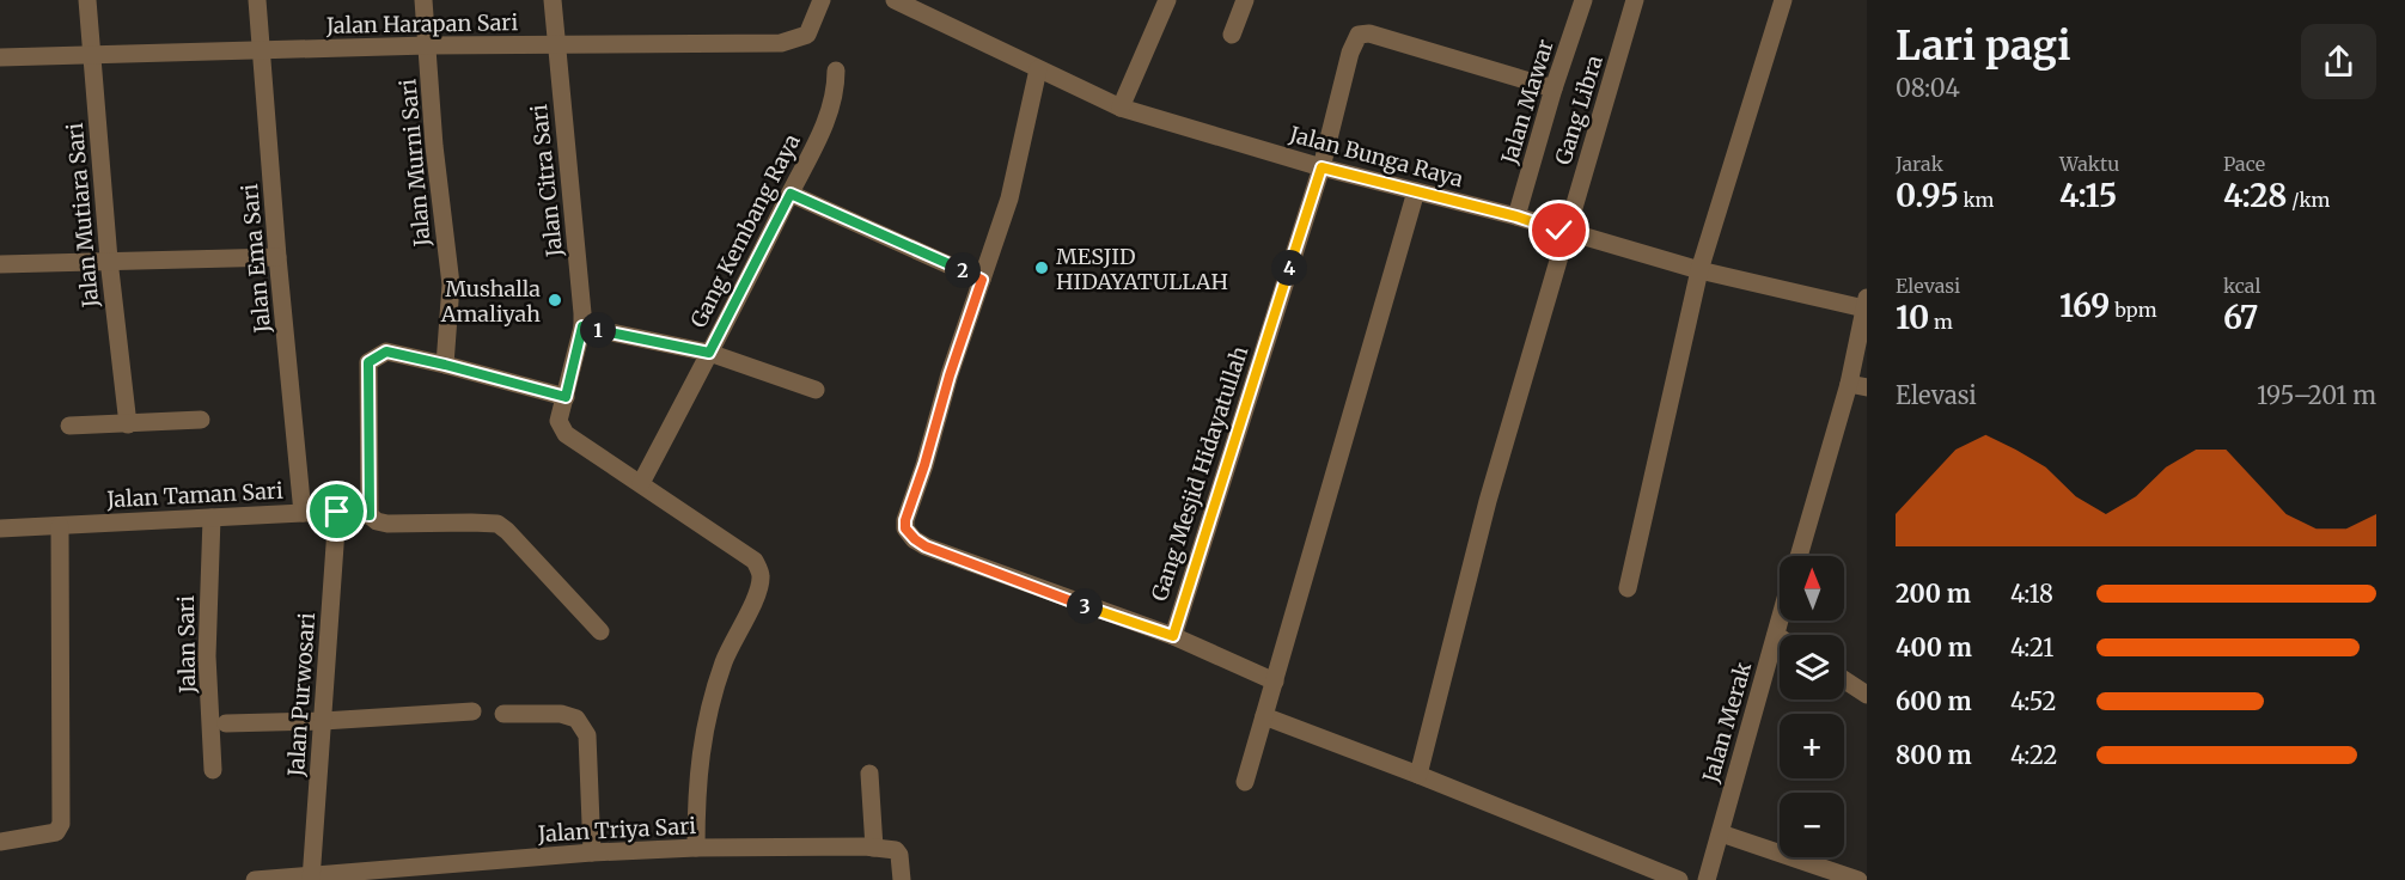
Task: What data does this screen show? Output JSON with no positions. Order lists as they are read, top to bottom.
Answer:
{
  "streets": {
    "street": [
      "Jalan Harapan Sari",
      "Jalan Mawar",
      "Gang Libra",
      "Jalan Bunga Raya",
      "Jalan Murni Sari",
      "Jalan Citra Sari",
      "Jalan Mutiara Sari",
      "Gang Kembang Raya",
      "Jalan Ema Sari",
      "Gang Mesjid Hidayatullah",
      "Jalan Taman Sari",
      "Jalan Sari",
      "Jalan Purwosari",
      "Jalan Merak",
      "Jalan Triya Sari"
    ]
  },
  "crossings": [
    ["Jalan Harapan Sari", "Jalan Murni Sari"],
    ["Jalan Harapan Sari", "Jalan Citra Sari"],
    ["Jalan Harapan Sari", "Jalan Mutiara Sari"],
    ["Jalan Harapan Sari", "Jalan Ema Sari"],
    ["Jalan Mawar", "Jalan Bunga Raya"],
    ["Jalan Mawar", "Gang Mesjid Hidayatullah"],
    ["Gang Libra", "Jalan Bunga Raya"],
    ["Jalan Bunga Raya", "Gang Mesjid Hidayatullah"],
    ["Jalan Citra Sari", "Gang Kembang Raya"],
    ["Jalan Ema Sari", "Jalan Taman Sari"],
    ["Jalan Taman Sari", "Jalan Sari"],
    ["Jalan Taman Sari", "Jalan Purwosari"],
    ["Jalan Purwosari", "Jalan Triya Sari"]
  ],
  "places": ["MESJID HIDAYATULLAH", "Mushalla Amaliyah"],
  "north": "top",
  "page": {
    "heading": ["Lari pagi", "08:04"],
    "stats": [
      ["Jarak", "0.95 km"],
      ["Waktu", "4:15"],
      ["Pace", "4:28 /km"],
      ["Elevasi", "10 m"],
      ["169 bpm"],
      ["kcal", "67"]
    ],
    "pins": [
      "4",
      "2",
      "1",
      "3"
    ],
    "chart": ["Elevasi", "195–201 m"],
    "map_buttons": ["+", "−"],
    "list": [
      {
        "name": "200 m",
        "note": "4:18"
      },
      {
        "name": "400 m",
        "note": "4:21"
      },
      {
        "name": "600 m",
        "note": "4:52"
      },
      {
        "name": "800 m",
        "note": "4:22"
      }
    ]
  }
}
